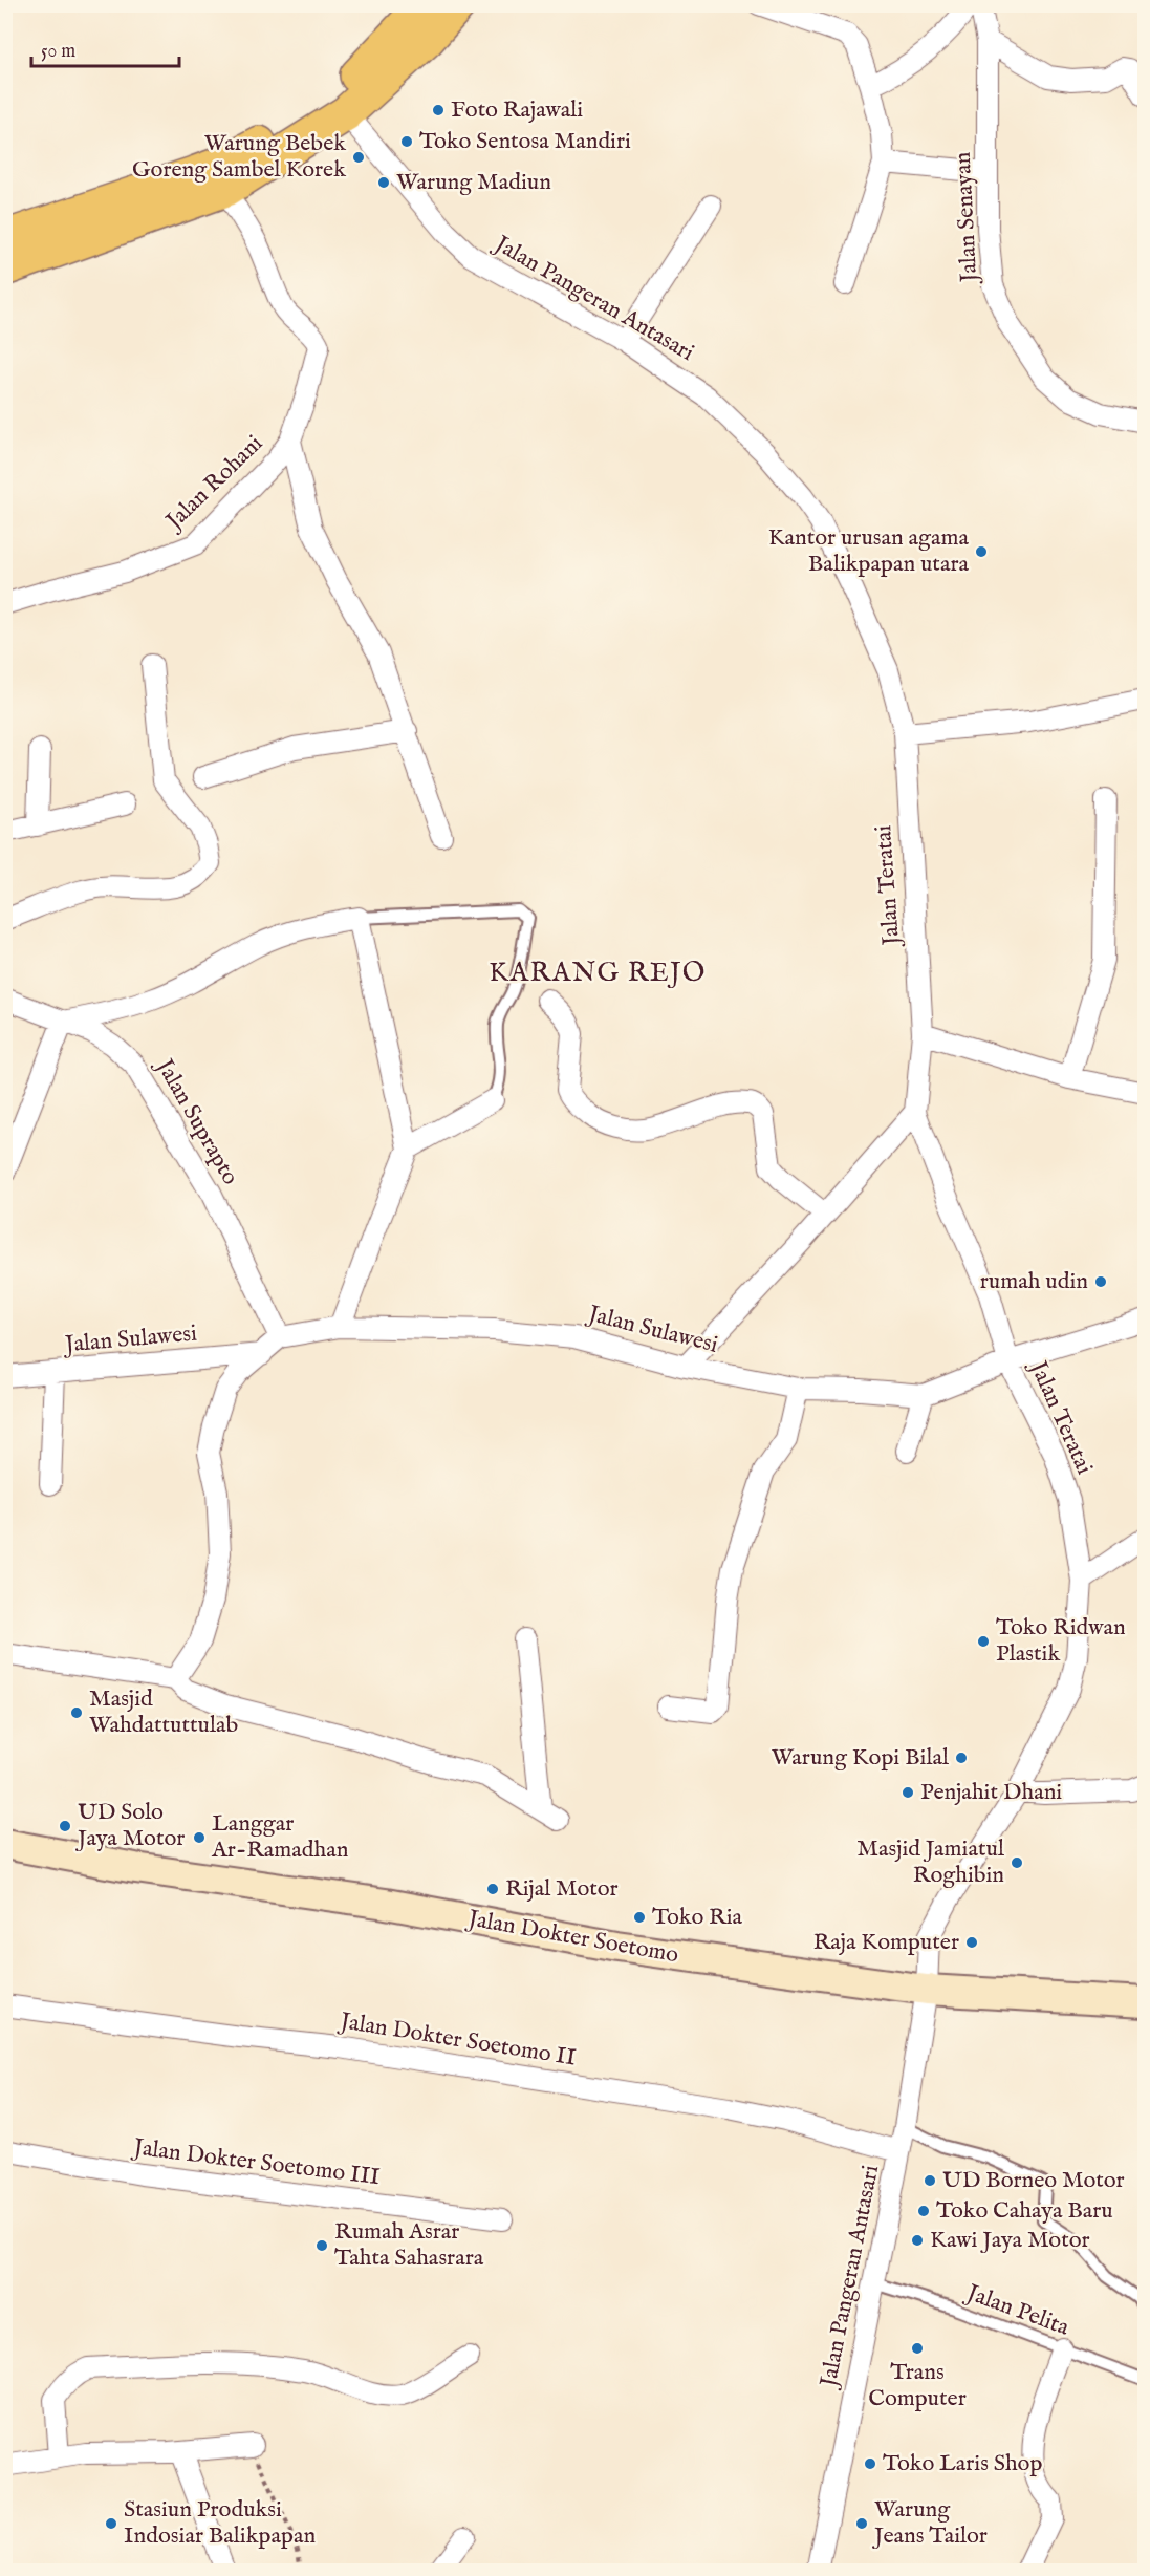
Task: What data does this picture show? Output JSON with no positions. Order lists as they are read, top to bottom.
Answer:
{
  "streets": {
    "street": [
      "Jalan Senayan",
      "Jalan Pangeran Antasari",
      "Jalan Rohani",
      "Jalan Teratai",
      "Jalan Suprapto",
      "Jalan Sulawesi",
      "Jalan Dokter Soetomo",
      "Jalan Dokter Soetomo II",
      "Jalan Dokter Soetomo III"
    ],
    "lane": ["Jalan Pelita"]
  },
  "crossings": [
    ["Jalan Pangeran Antasari", "Jalan Teratai"],
    ["Jalan Pangeran Antasari", "Jalan Dokter Soetomo"],
    ["Jalan Pangeran Antasari", "Jalan Dokter Soetomo II"],
    ["Jalan Pangeran Antasari", "Jalan Pelita"],
    ["Jalan Teratai", "Jalan Sulawesi"],
    ["Jalan Teratai", "Jalan Dokter Soetomo"],
    ["Jalan Suprapto", "Jalan Sulawesi"]
  ],
  "districts": ["KARANG REJO"],
  "places": [
    "Foto Rajawali",
    "Toko Sentosa Mandiri",
    "Warung Bebek Goreng Sambel Korek",
    "Warung Madiun",
    "Kantor urusan agama Balikpapan utara",
    "rumah udin",
    "Toko Ridwan Plastik",
    "Masjid Wahdattuttulab",
    "Warung Kopi Bilal",
    "Penjahit Dhani",
    "UD Solo Jaya Motor",
    "Langgar Ar-Ramadhan",
    "Masjid Jamiatul Roghibin",
    "Rijal Motor",
    "Toko Ria",
    "Raja Komputer",
    "UD Borneo Motor",
    "Toko Cahaya Baru",
    "Kawi Jaya Motor",
    "Rumah Asrar Tahta Sahasrara",
    "Trans Computer",
    "Toko Laris Shop",
    "Stasiun Produksi Indosiar Balikpapan",
    "Warung Jeans Tailor"
  ],
  "scale_bar": "50 m"
}
